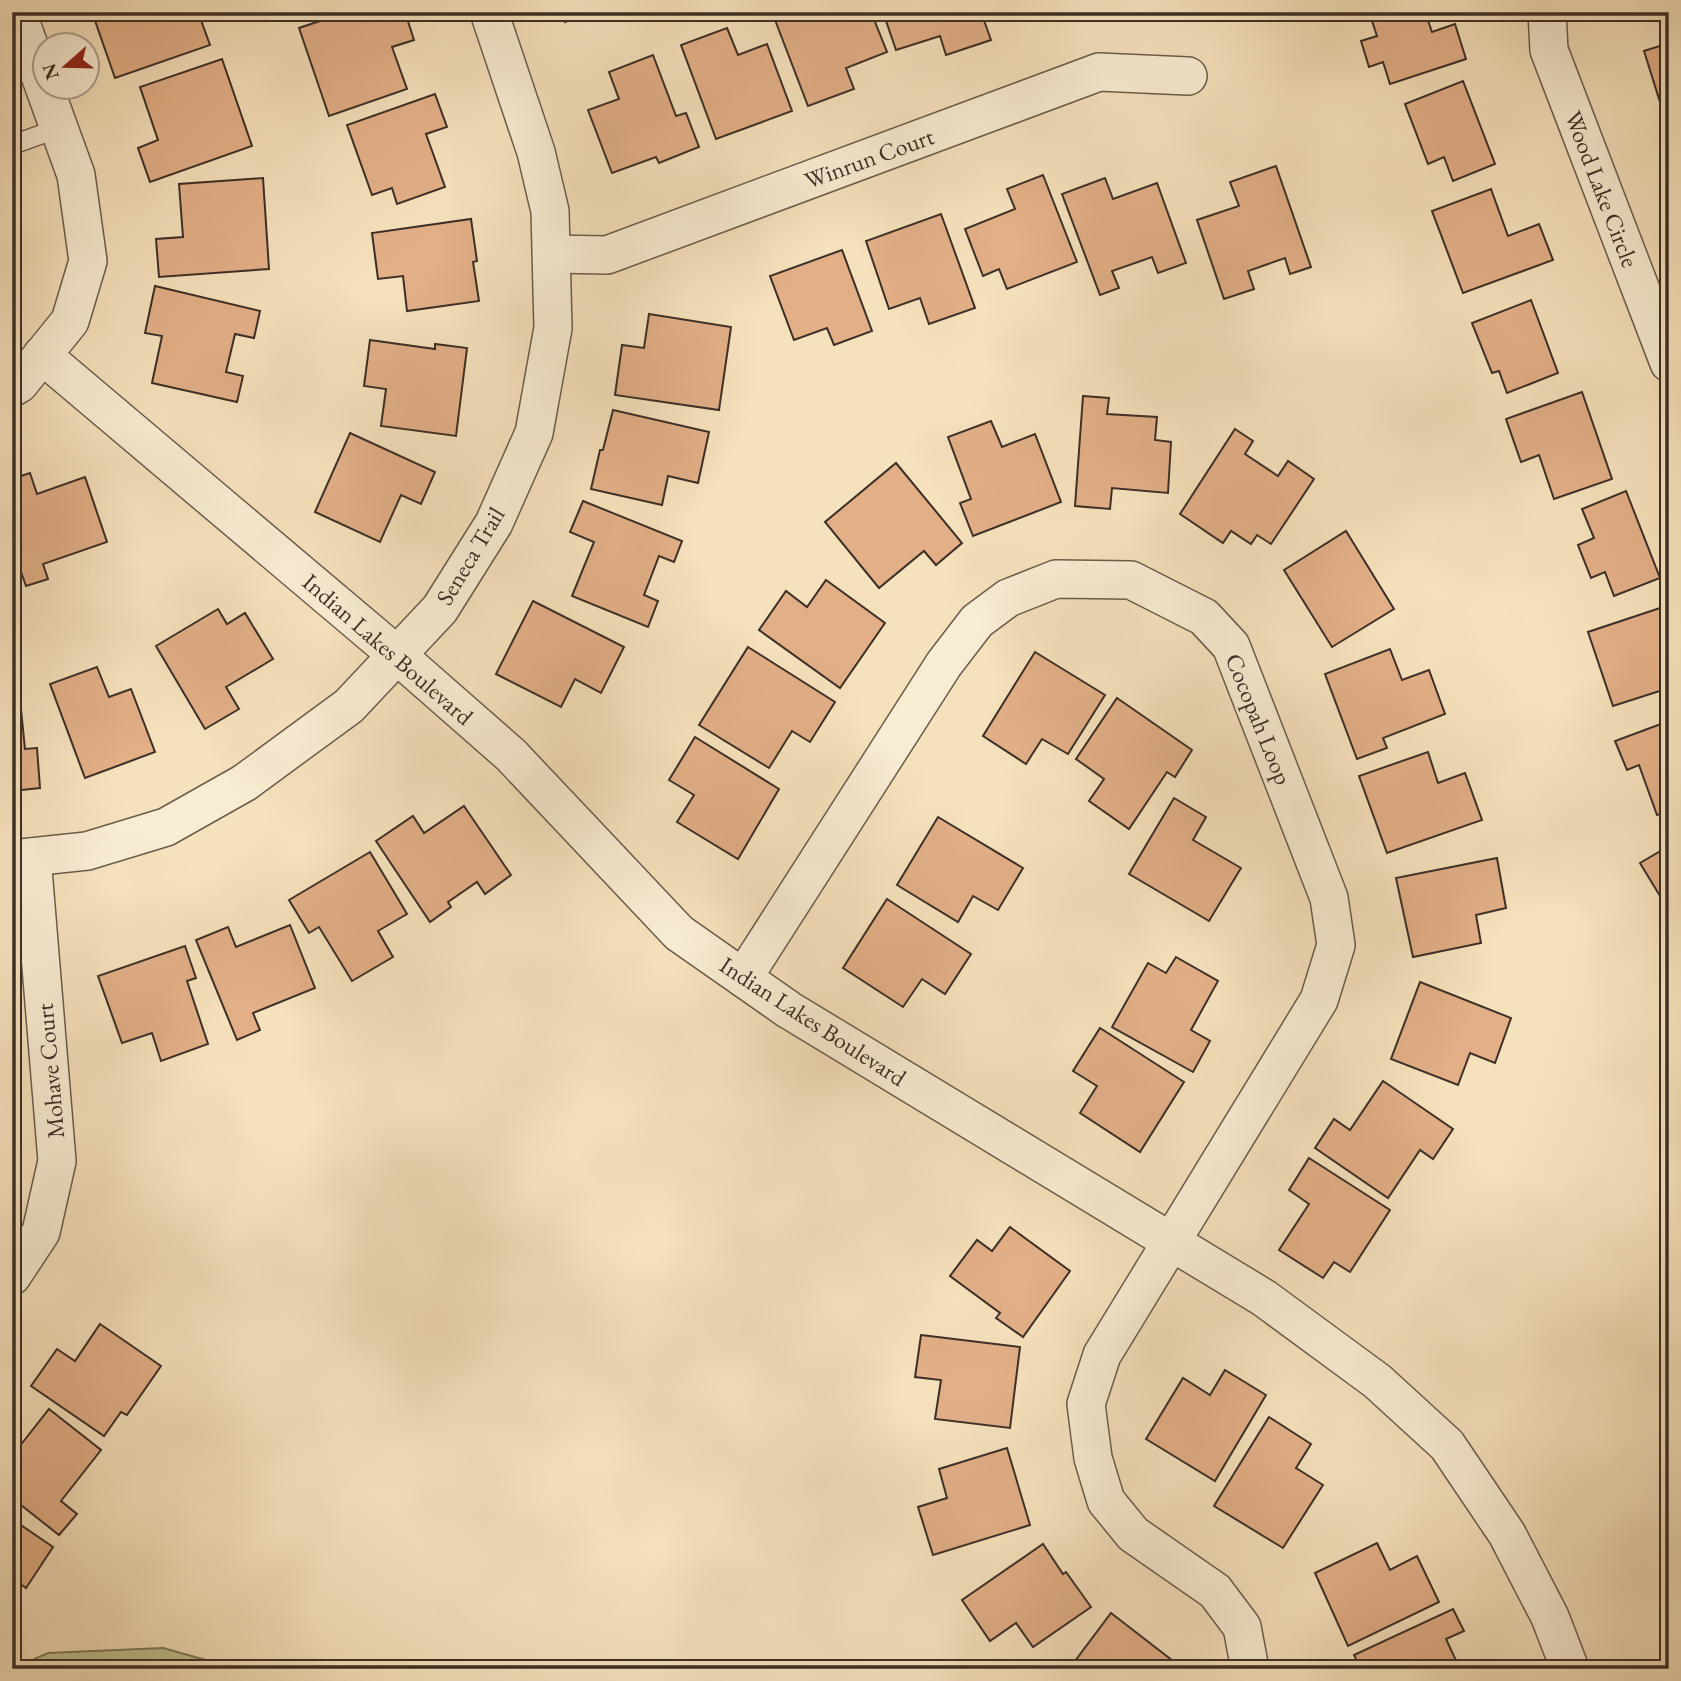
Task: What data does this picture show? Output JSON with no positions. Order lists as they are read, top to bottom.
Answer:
{
  "streets": {
    "street": [
      "Winrun Court",
      "Wood Lake Circle",
      "Seneca Trail",
      "Indian Lakes Boulevard",
      "Cocopah Loop",
      "Mohave Court"
    ]
  },
  "crossings": [
    ["Winrun Court", "Seneca Trail"],
    ["Seneca Trail", "Indian Lakes Boulevard"],
    ["Seneca Trail", "Mohave Court"],
    ["Indian Lakes Boulevard", "Cocopah Loop"]
  ],
  "north": "left"
}
